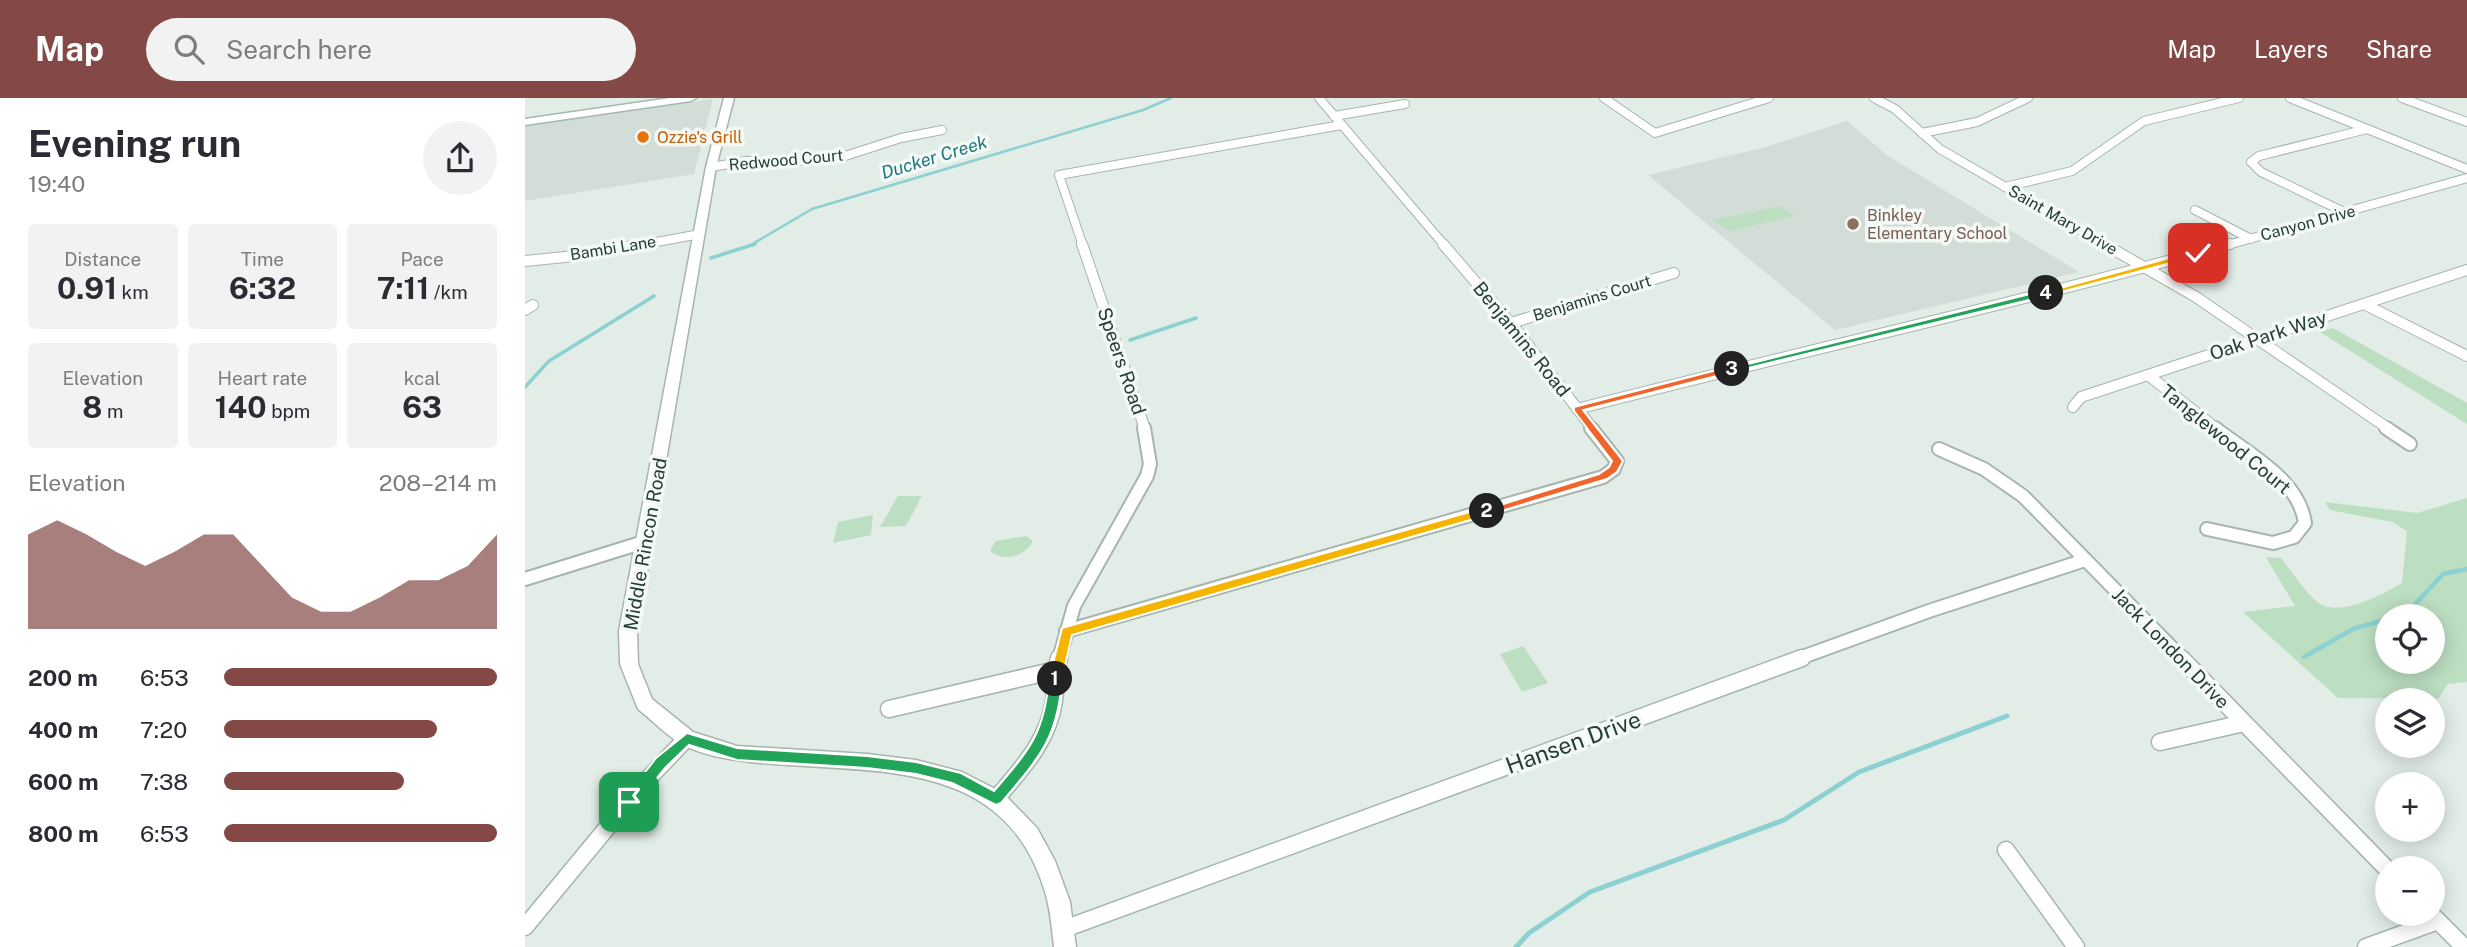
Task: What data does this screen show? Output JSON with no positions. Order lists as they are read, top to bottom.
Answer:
{
  "streets": {
    "street": [
      "Redwood Court",
      "Saint Mary Drive",
      "Canyon Drive",
      "Bambi Lane",
      "Benjamins Court",
      "Oak Park Way",
      "Benjamins Road",
      "Speers Road",
      "Tanglewood Court",
      "Middle Rincon Road",
      "Jack London Drive",
      "Hansen Drive"
    ]
  },
  "crossings": [
    ["Redwood Court", "Middle Rincon Road"],
    ["Saint Mary Drive", "Canyon Drive"],
    ["Saint Mary Drive", "Oak Park Way"],
    ["Canyon Drive", "Benjamins Road"],
    ["Bambi Lane", "Middle Rincon Road"],
    ["Benjamins Court", "Benjamins Road"],
    ["Oak Park Way", "Tanglewood Court"],
    ["Benjamins Road", "Speers Road"],
    ["Speers Road", "Middle Rincon Road"],
    ["Middle Rincon Road", "Hansen Drive"],
    ["Jack London Drive", "Hansen Drive"]
  ],
  "water": ["Ducker Creek"],
  "places": ["Ozzie's Grill", "Binkley Elementary School"],
  "page": {
    "header": "Map",
    "search": "Search here",
    "nav": ["Map", "Layers", "Share"],
    "heading": ["Evening run", "19:40"],
    "stats": [
      ["Distance", "0.91 km"],
      ["Time", "6:32"],
      ["Pace", "7:11 /km"],
      ["Elevation", "8 m"],
      ["Heart rate", "140 bpm"],
      ["kcal", "63"]
    ],
    "pins": [
      "4",
      "3",
      "2",
      "1"
    ],
    "chart": ["Elevation", "208–214 m"],
    "map_buttons": ["+", "−"],
    "list": [
      {
        "name": "200 m",
        "note": "6:53"
      },
      {
        "name": "400 m",
        "note": "7:20"
      },
      {
        "name": "600 m",
        "note": "7:38"
      },
      {
        "name": "800 m",
        "note": "6:53"
      }
    ]
  }
}
